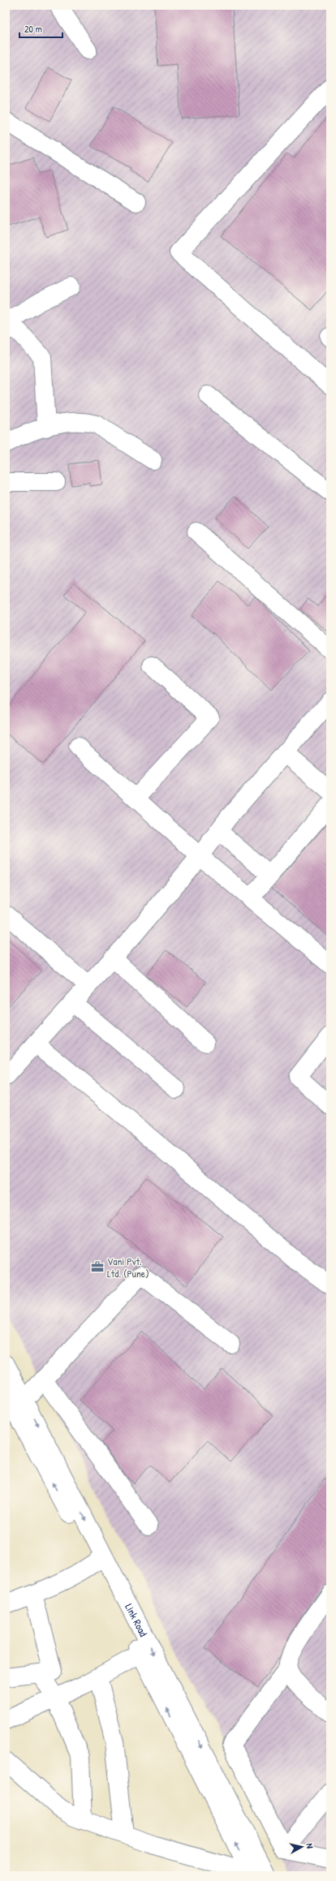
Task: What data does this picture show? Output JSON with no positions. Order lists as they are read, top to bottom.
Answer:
{
  "streets": {
    "street": ["Link Road"]
  },
  "places": {
    "office": ["Vani Pvt. Ltd. (Pune)"]
  },
  "scale_bar": "20 m",
  "north": "right"
}
